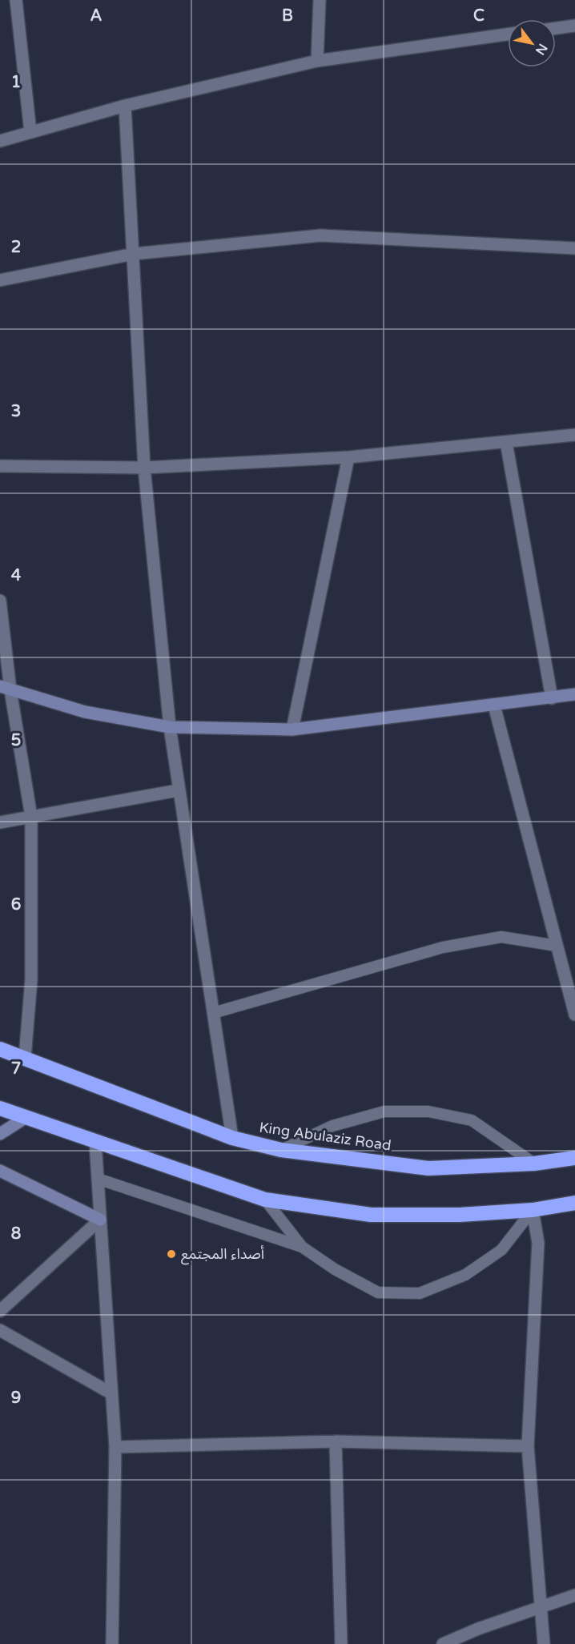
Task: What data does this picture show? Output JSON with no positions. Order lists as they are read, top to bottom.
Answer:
{
  "streets": {
    "highway": ["King Abulaziz Road"]
  },
  "places": ["أصداء المجتمع"],
  "north": "bottom right",
  "grid": {
    "columns": ["A", "B", "C"],
    "rows": [
      "1",
      "2",
      "3",
      "4",
      "5",
      "6",
      "7",
      "8",
      "9"
    ]
  }
}
